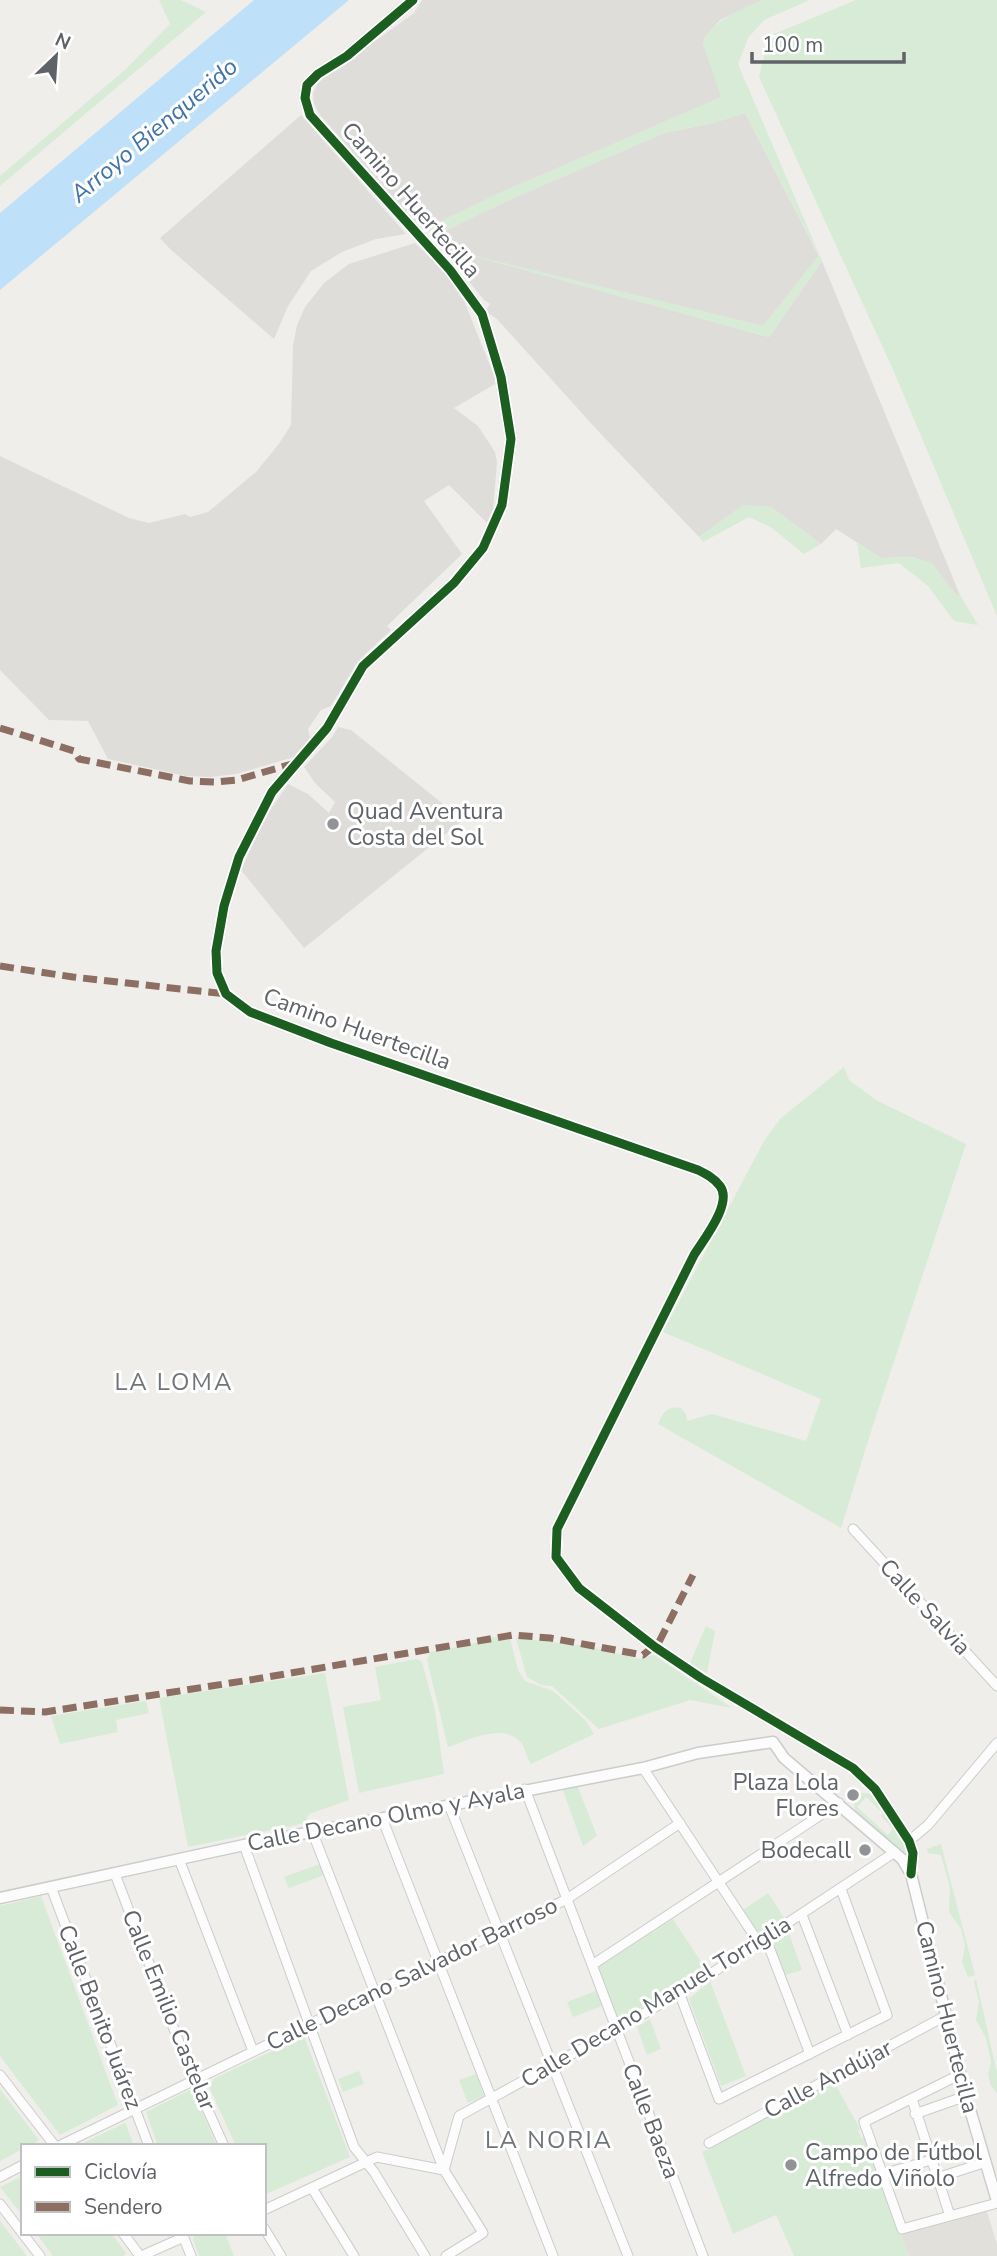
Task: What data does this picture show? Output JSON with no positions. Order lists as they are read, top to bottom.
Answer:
{
  "streets": {
    "street": [
      "Camino Huertecilla",
      "Calle Salvia",
      "Calle Decano Olmo y Ayala",
      "Calle Decano Salvador Barroso",
      "Calle Decano Manuel Torriglia",
      "Calle Emilio Castelar",
      "Calle Benito Juárez",
      "Calle Andújar",
      "Calle Baeza"
    ]
  },
  "crossings": [
    ["Camino Huertecilla", "Calle Andújar"],
    ["Calle Decano Olmo y Ayala", "Calle Emilio Castelar"],
    ["Calle Decano Olmo y Ayala", "Calle Benito Juárez"],
    ["Calle Decano Olmo y Ayala", "Calle Baeza"],
    ["Calle Decano Salvador Barroso", "Calle Emilio Castelar"],
    ["Calle Decano Salvador Barroso", "Calle Benito Juárez"],
    ["Calle Decano Salvador Barroso", "Calle Baeza"],
    ["Calle Decano Manuel Torriglia", "Calle Baeza"]
  ],
  "districts": ["LA LOMA", "LA NORIA"],
  "water": ["Arroyo Bienquerido"],
  "places": [
    "Quad Aventura Costa del Sol",
    "Plaza Lola Flores",
    "Bodecall",
    "Campo de Fútbol Alfredo Viñolo"
  ],
  "legend": ["Ciclovía", "Sendero"],
  "scale_bar": "100 m",
  "north": "top right"
}
